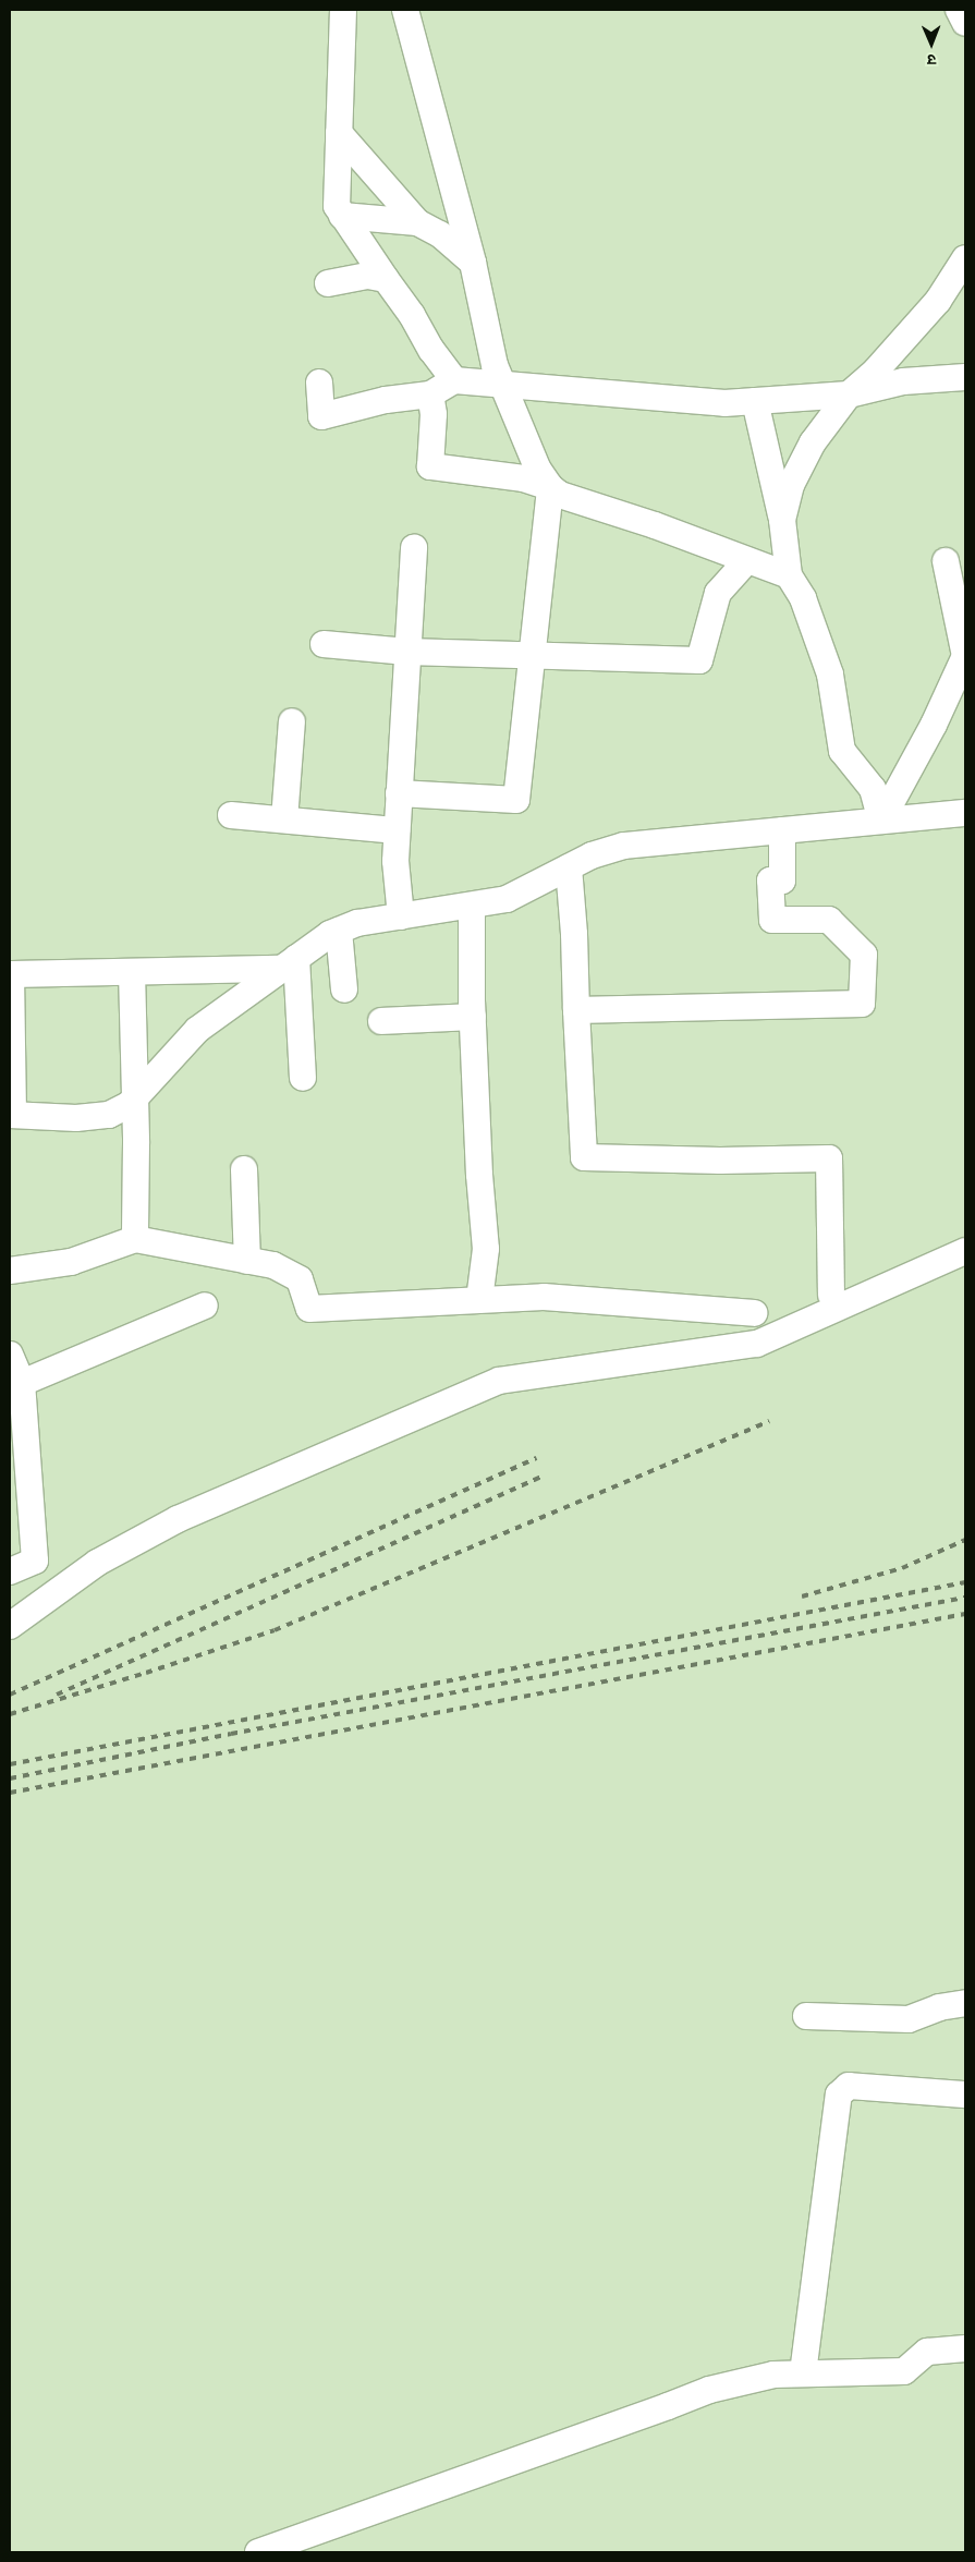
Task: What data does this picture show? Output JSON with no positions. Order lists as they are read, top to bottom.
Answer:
{
  "north": "bottom"
}
